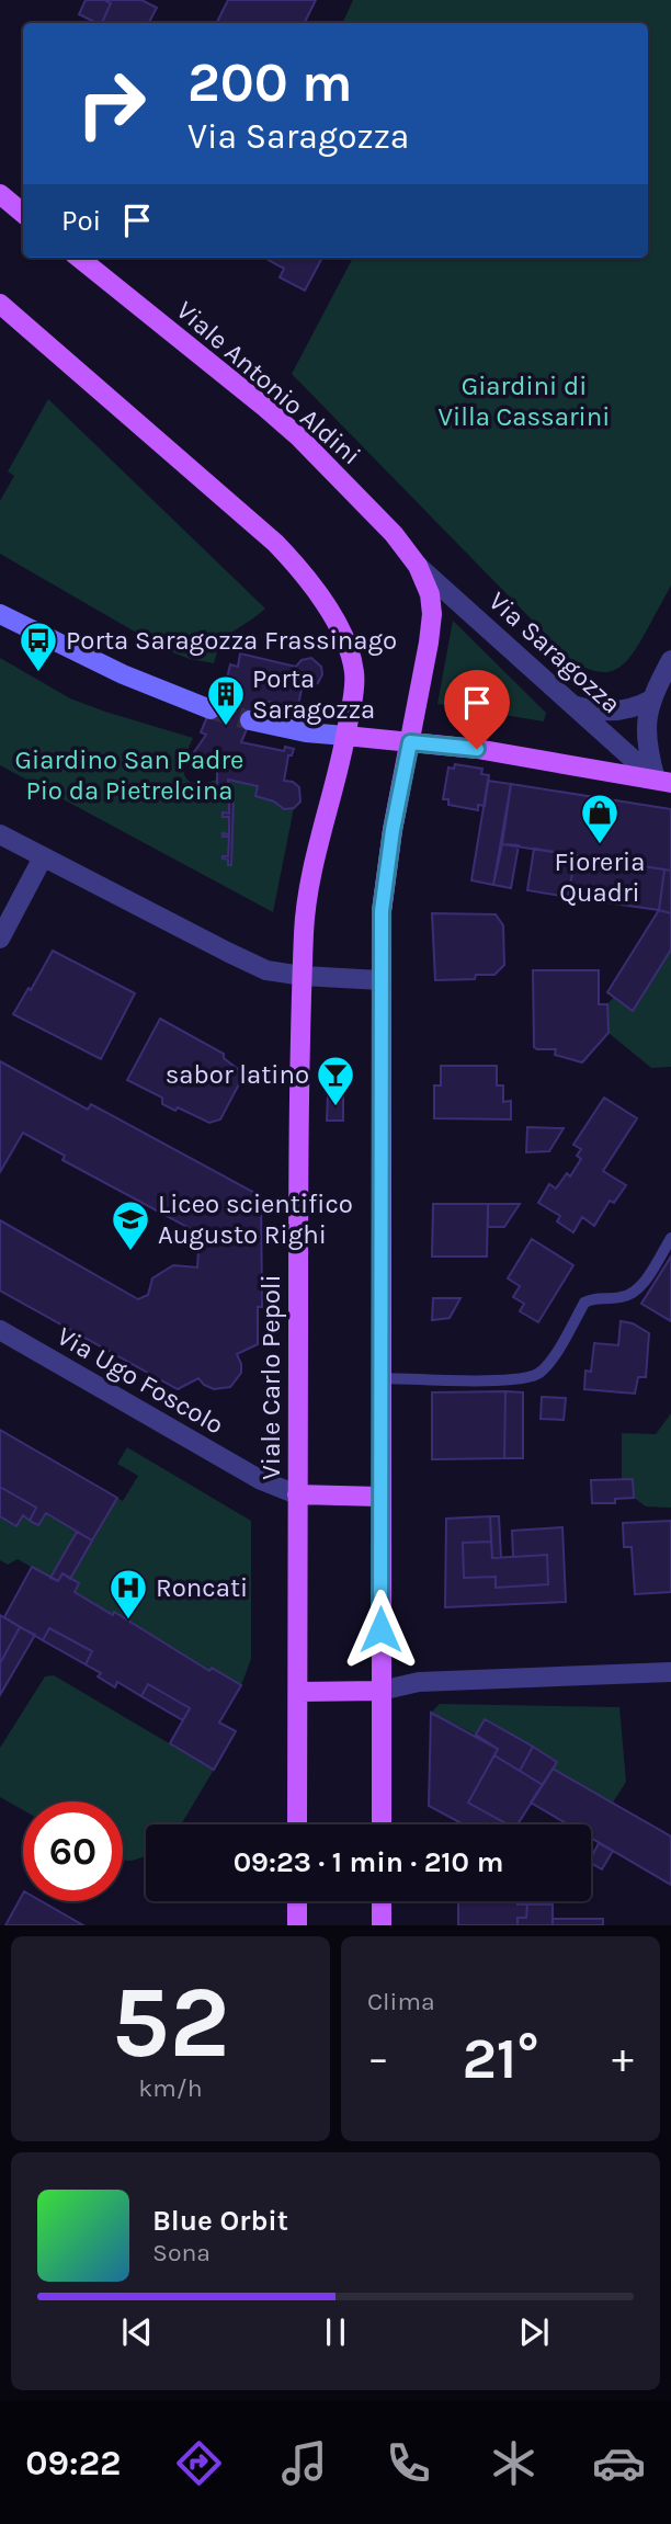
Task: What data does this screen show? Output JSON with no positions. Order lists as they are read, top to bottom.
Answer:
{
  "streets": {
    "main road": ["Viale Antonio Aldini", "Viale Carlo Pepoli"],
    "street": ["Via Saragozza", "Via Ugo Foscolo"]
  },
  "crossings": [
    ["Viale Antonio Aldini", "Via Saragozza"],
    ["Viale Carlo Pepoli", "Via Ugo Foscolo"]
  ],
  "parks": ["Giardini di Villa Cassarini", "Giardino San Padre Pio da Pietrelcina"],
  "places": {
    "bus stop": ["Porta Saragozza Frassinago"],
    "building": ["Porta Saragozza"],
    "shop": ["Fioreria Quadri"],
    "bar": ["sabor latino"],
    "school or university": ["Liceo scientifico Augusto Righi"],
    "hospital": ["Roncati"]
  },
  "page": {
    "turn": ["200 m", "Via Saragozza"],
    "then": "Poi",
    "limit": "60",
    "trip": "09:23 · 1 min · 210 m",
    "tile": [
      ["52", "km/h"],
      "Clima"
    ],
    "heat": ["−", "21°", "+"],
    "song": ["Blue Orbit", "Sona"],
    "tabs": "09:22"
  }
}
